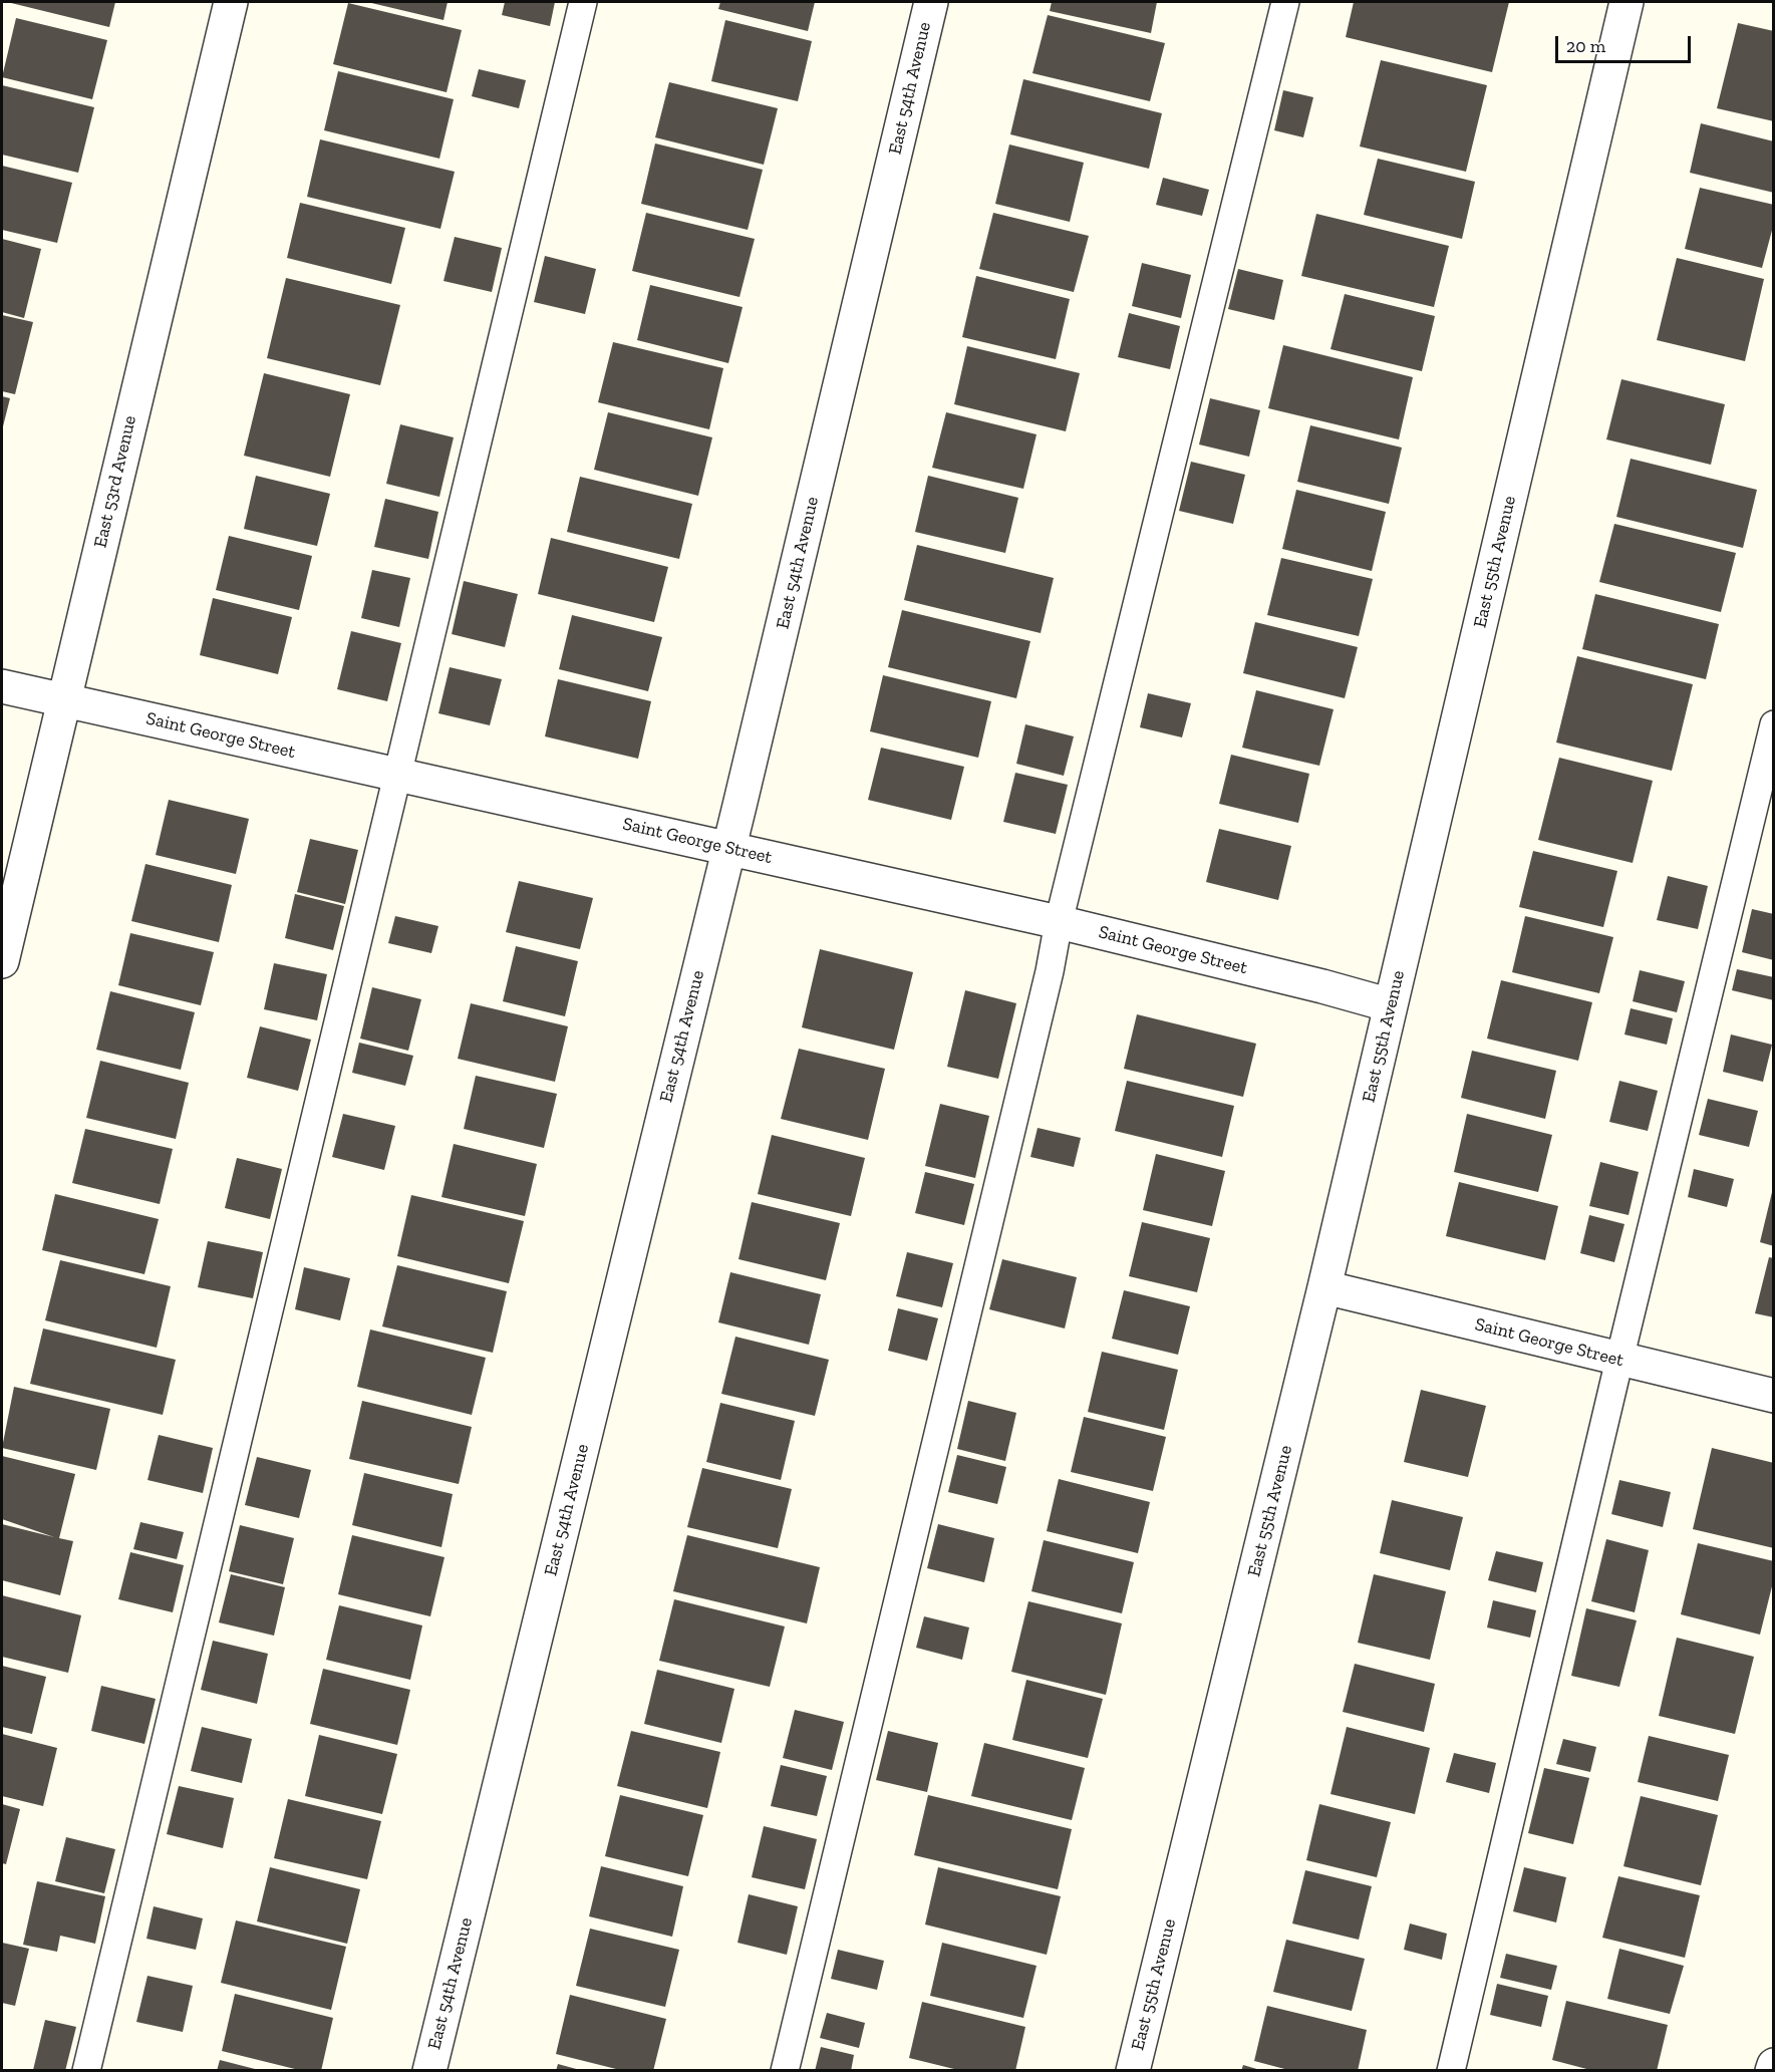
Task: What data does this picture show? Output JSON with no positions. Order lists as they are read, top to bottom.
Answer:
{
  "streets": {
    "street": [
      "East 54th Avenue",
      "East 53rd Avenue",
      "East 55th Avenue",
      "Saint George Street"
    ]
  },
  "crossings": [
    ["East 54th Avenue", "Saint George Street"],
    ["East 53rd Avenue", "Saint George Street"],
    ["East 55th Avenue", "Saint George Street"]
  ],
  "scale_bar": "20 m"
}
